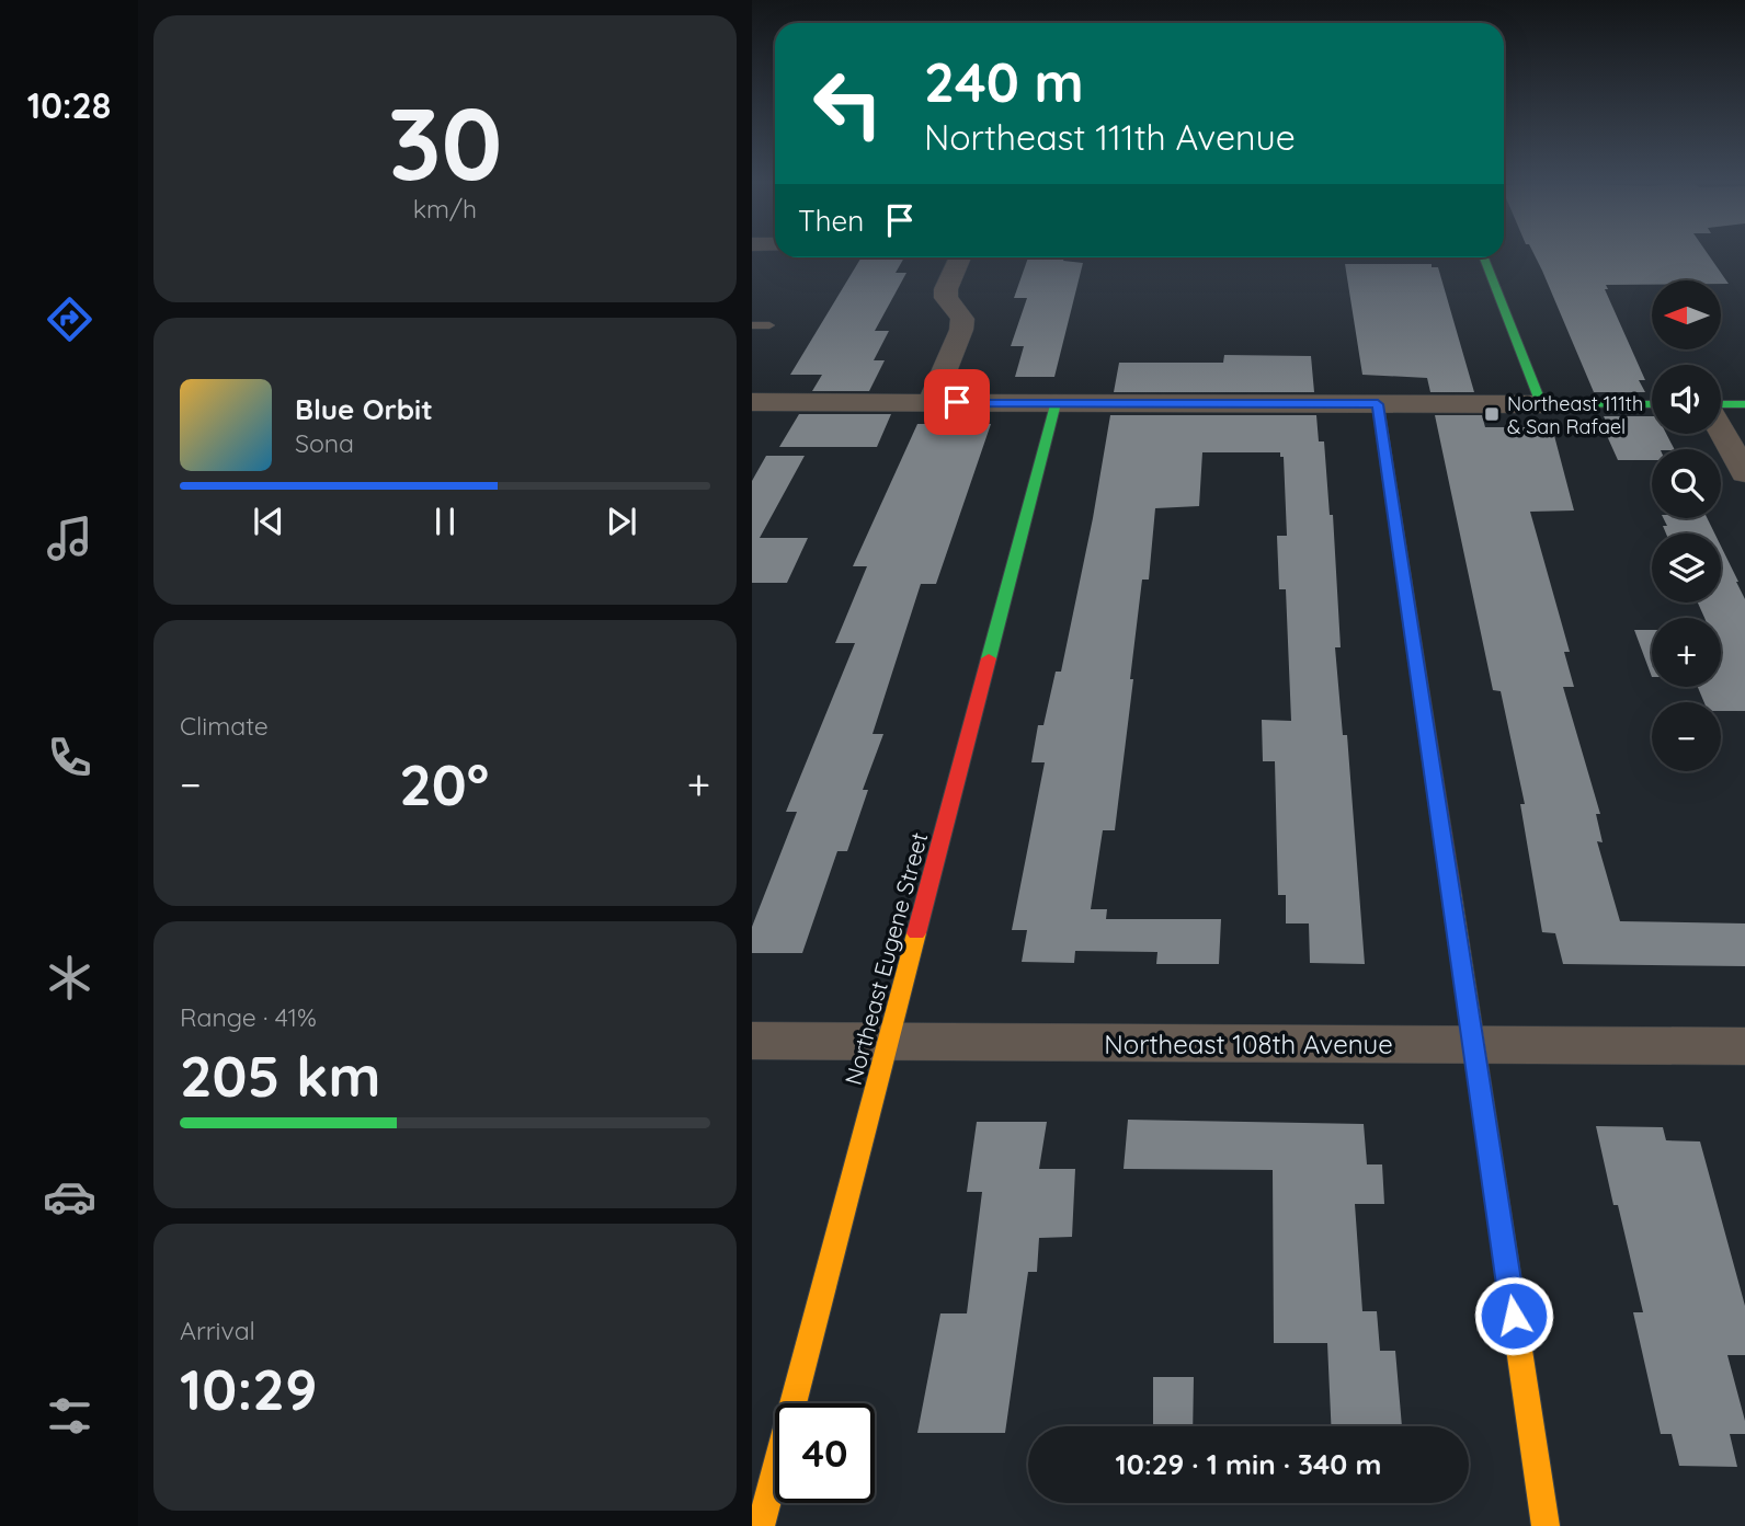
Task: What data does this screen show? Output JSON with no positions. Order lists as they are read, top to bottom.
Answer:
{
  "streets": {
    "street": ["Northeast Eugene Street", "Northeast 108th Avenue"]
  },
  "crossings": [
    ["Northeast Eugene Street", "Northeast 108th Avenue"]
  ],
  "places": {
    "transit": ["Northeast 111th & San Rafael"]
  },
  "north": "left",
  "page": {
    "tabs": "10:28",
    "tile": [
      ["30", "km/h"],
      "Climate",
      ["Range · 41%", "205 km"],
      ["Arrival", "10:29"]
    ],
    "turn": ["240 m", "Northeast 111th Avenue"],
    "then": "Then",
    "map_buttons": ["+", "−"],
    "song": ["Blue Orbit", "Sona"],
    "heat": ["−", "20°", "+"],
    "limit": "40",
    "trip": "10:29 · 1 min · 340 m"
  }
}
